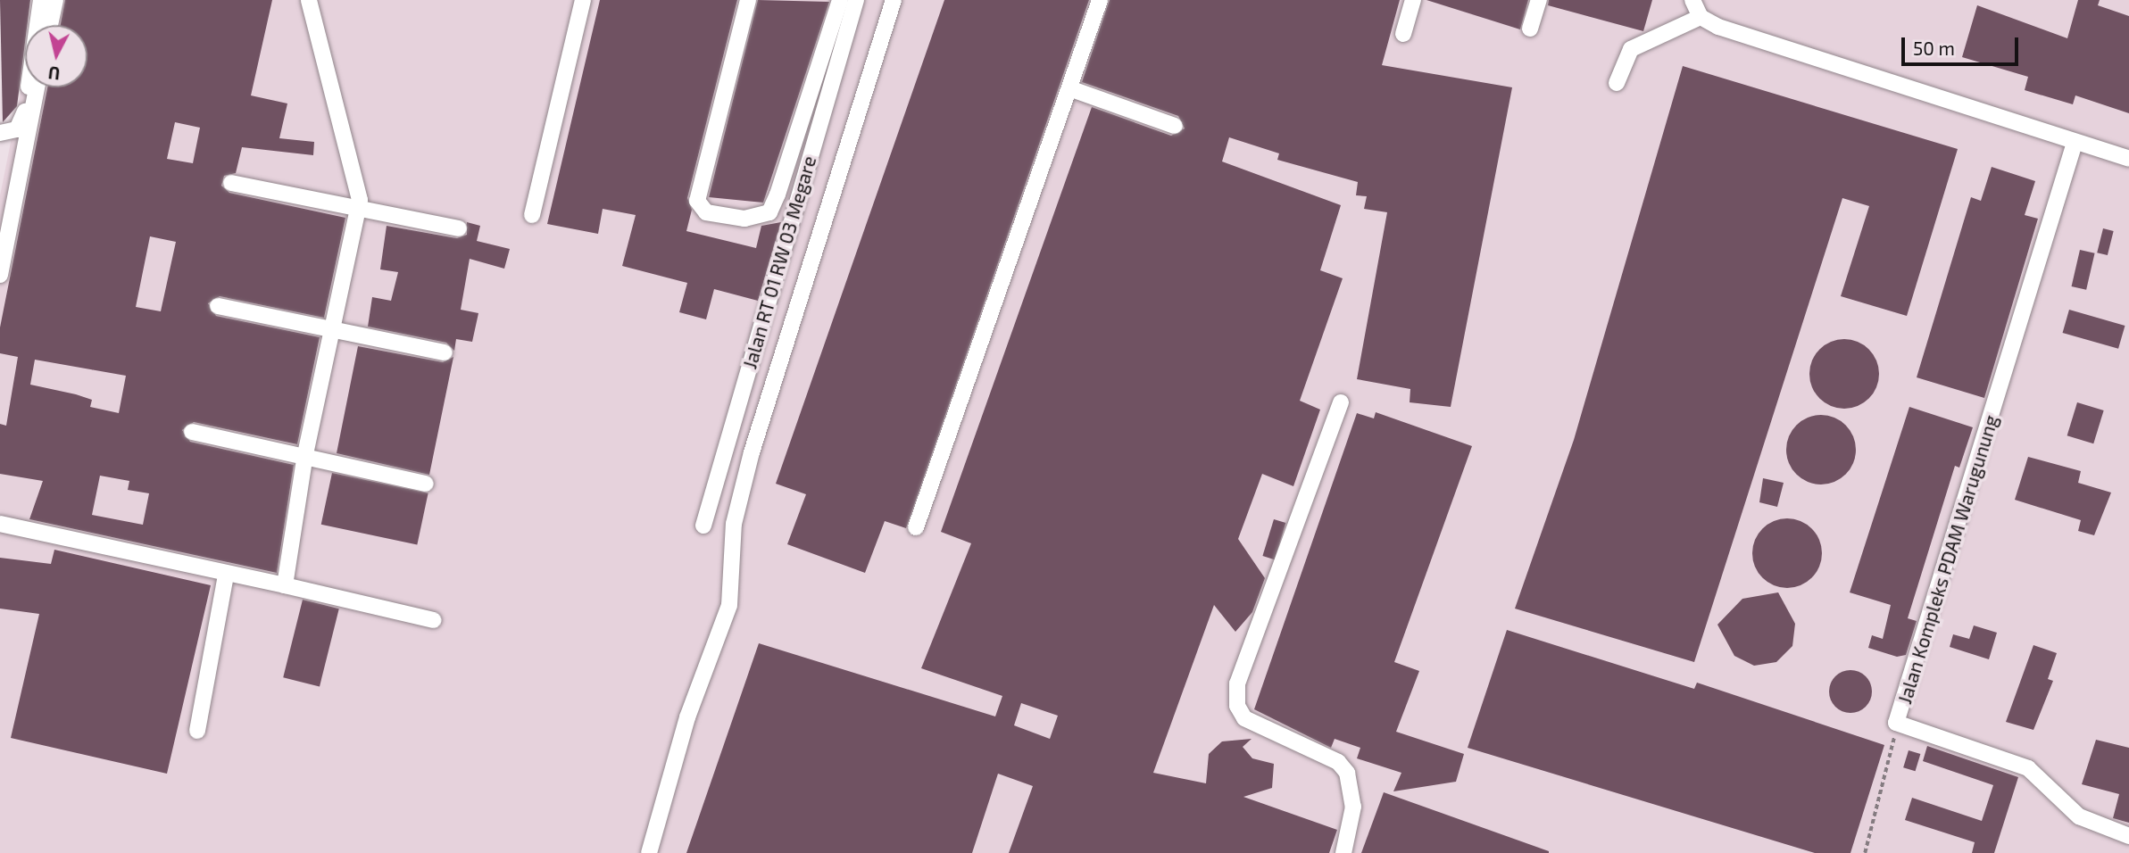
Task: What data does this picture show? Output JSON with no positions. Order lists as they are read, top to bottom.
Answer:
{
  "streets": {
    "street": ["Jalan RT 01 RW 03 Megare", "Jalan Kompleks PDAM Warugunung"]
  },
  "scale_bar": "50 m",
  "north": "bottom"
}
